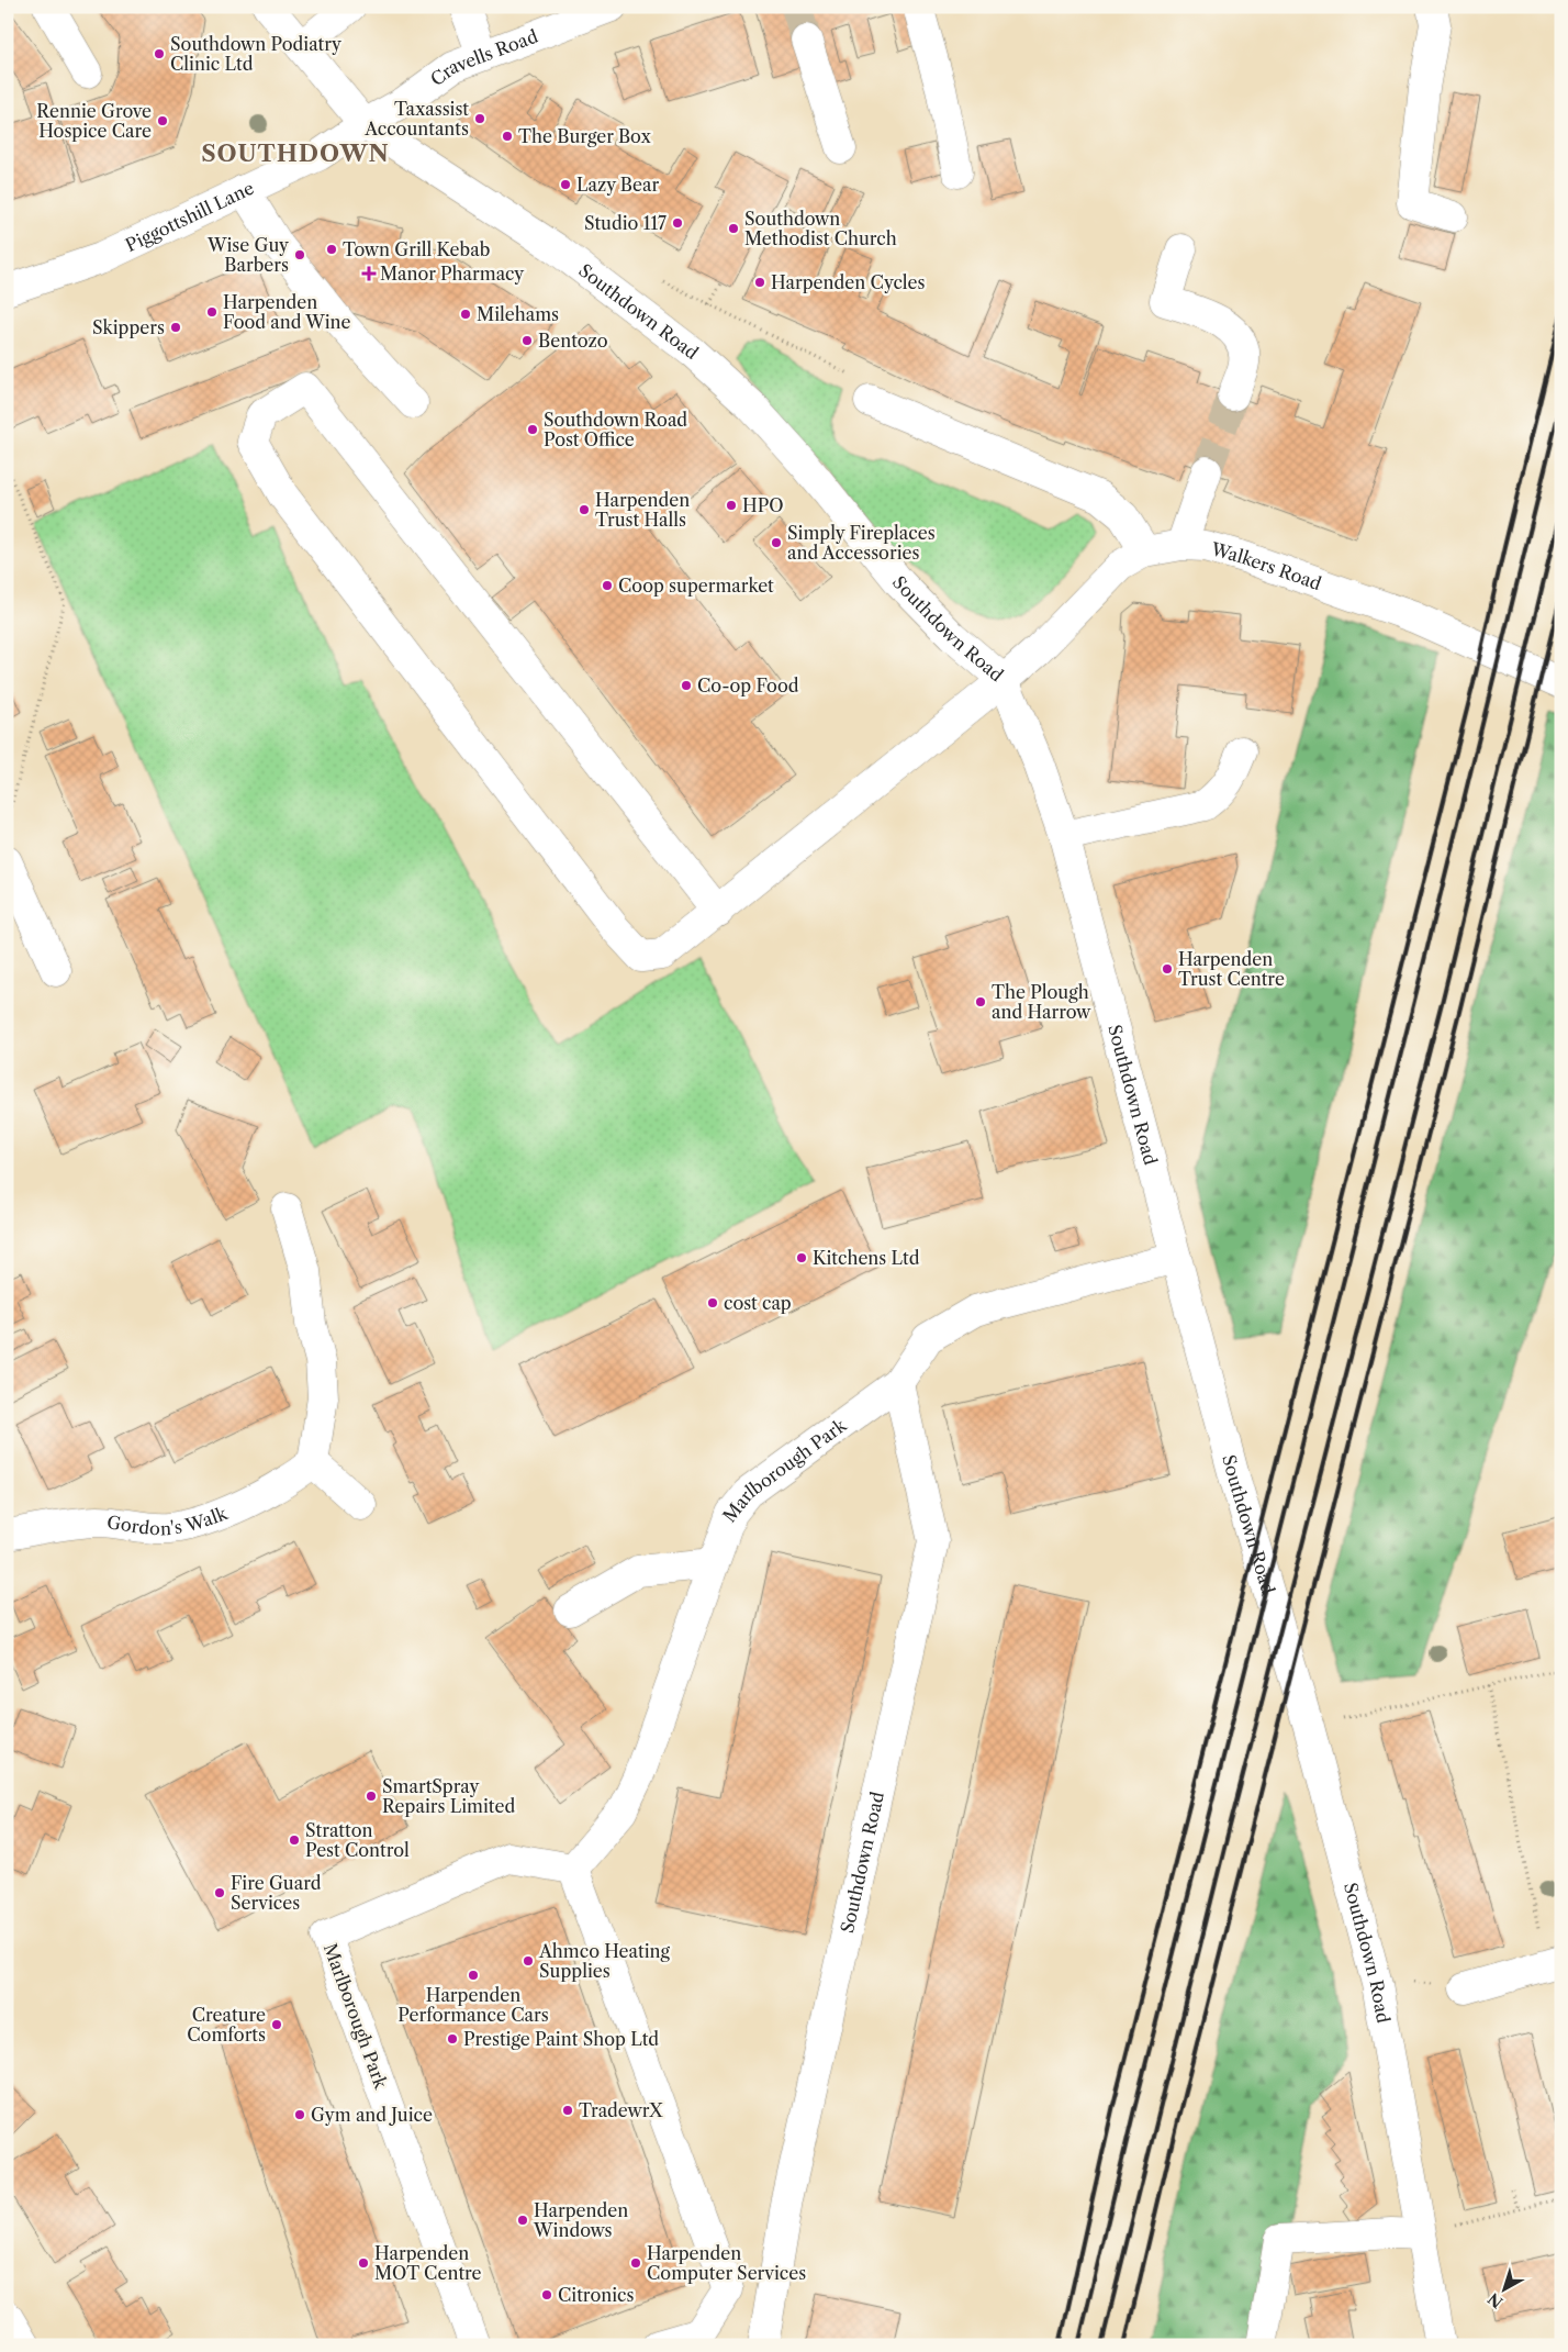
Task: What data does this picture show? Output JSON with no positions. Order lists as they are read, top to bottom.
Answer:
{
  "streets": {
    "street": [
      "Cravells Road",
      "Piggottshill Lane",
      "Southdown Road",
      "Walkers Road",
      "Marlborough Park",
      "Gordon's Walk"
    ]
  },
  "crossings": [
    ["Cravells Road", "Piggottshill Lane"],
    ["Cravells Road", "Southdown Road"],
    ["Piggottshill Lane", "Southdown Road"],
    ["Southdown Road", "Walkers Road"],
    ["Southdown Road", "Marlborough Park"]
  ],
  "districts": ["SOUTHDOWN"],
  "places": {
    "other": [
      "Southdown Podiatry Clinic Ltd",
      "Taxassist Accountants",
      "Rennie Grove Hospice Care",
      "The Burger Box",
      "Lazy Bear",
      "Studio 117",
      "Southdown Methodist Church",
      "Town Grill Kebab",
      "Wise Guy Barbers",
      "Harpenden Cycles",
      "Harpenden Food and Wine",
      "Milehams",
      "Skippers",
      "Bentozo",
      "Southdown Road Post Office",
      "HPO",
      "Harpenden Trust Halls",
      "Simply Fireplaces and Accessories",
      "Coop supermarket",
      "Co-op Food",
      "Harpenden Trust Centre",
      "The Plough and Harrow",
      "Kitchens Ltd",
      "cost cap",
      "SmartSpray Repairs Limited",
      "Stratton Pest Control",
      "Fire Guard Services",
      "Ahmco Heating Supplies",
      "Harpenden Performance Cars",
      "Creature Comforts",
      "Prestige Paint Shop Ltd",
      "TradewrX",
      "Gym and Juice",
      "Harpenden Windows",
      "Harpenden MOT Centre",
      "Harpenden Computer Services",
      "Citronics"
    ],
    "health": ["Manor Pharmacy"]
  },
  "north": "bottom left"
}
